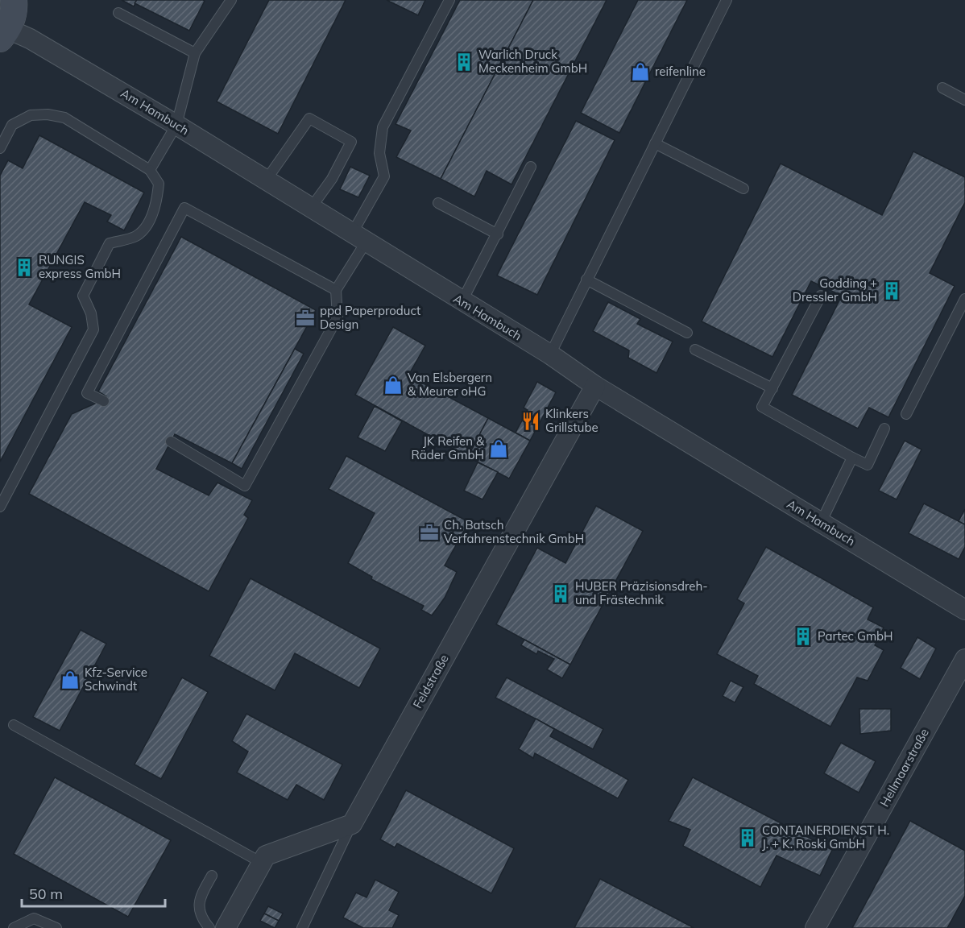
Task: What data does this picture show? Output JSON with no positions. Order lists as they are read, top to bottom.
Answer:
{
  "streets": {
    "street": ["Am Hambuch", "Feldstraße", "Hellmaarstraße"]
  },
  "crossings": [
    ["Am Hambuch", "Feldstraße"]
  ],
  "places": {
    "building": [
      "Warlich Druck Meckenheim GmbH",
      "RUNGIS express GmbH",
      "Godding + Dressler GmbH",
      "HUBER Präzisionsdreh- und Frästechnik",
      "Partec GmbH",
      "CONTAINERDIENST H. J. + K. Roski GmbH"
    ],
    "shop": [
      "reifenline",
      "Van Elsbergern & Meurer oHG",
      "JK Reifen & Räder GmbH",
      "Kfz-Service Schwindt"
    ],
    "office": ["ppd Paperproduct Design", "Ch. Batsch Verfahrenstechnik GmbH"],
    "restaurant": ["Klinkers Grillstube"]
  },
  "scale_bar": "50 m"
}
